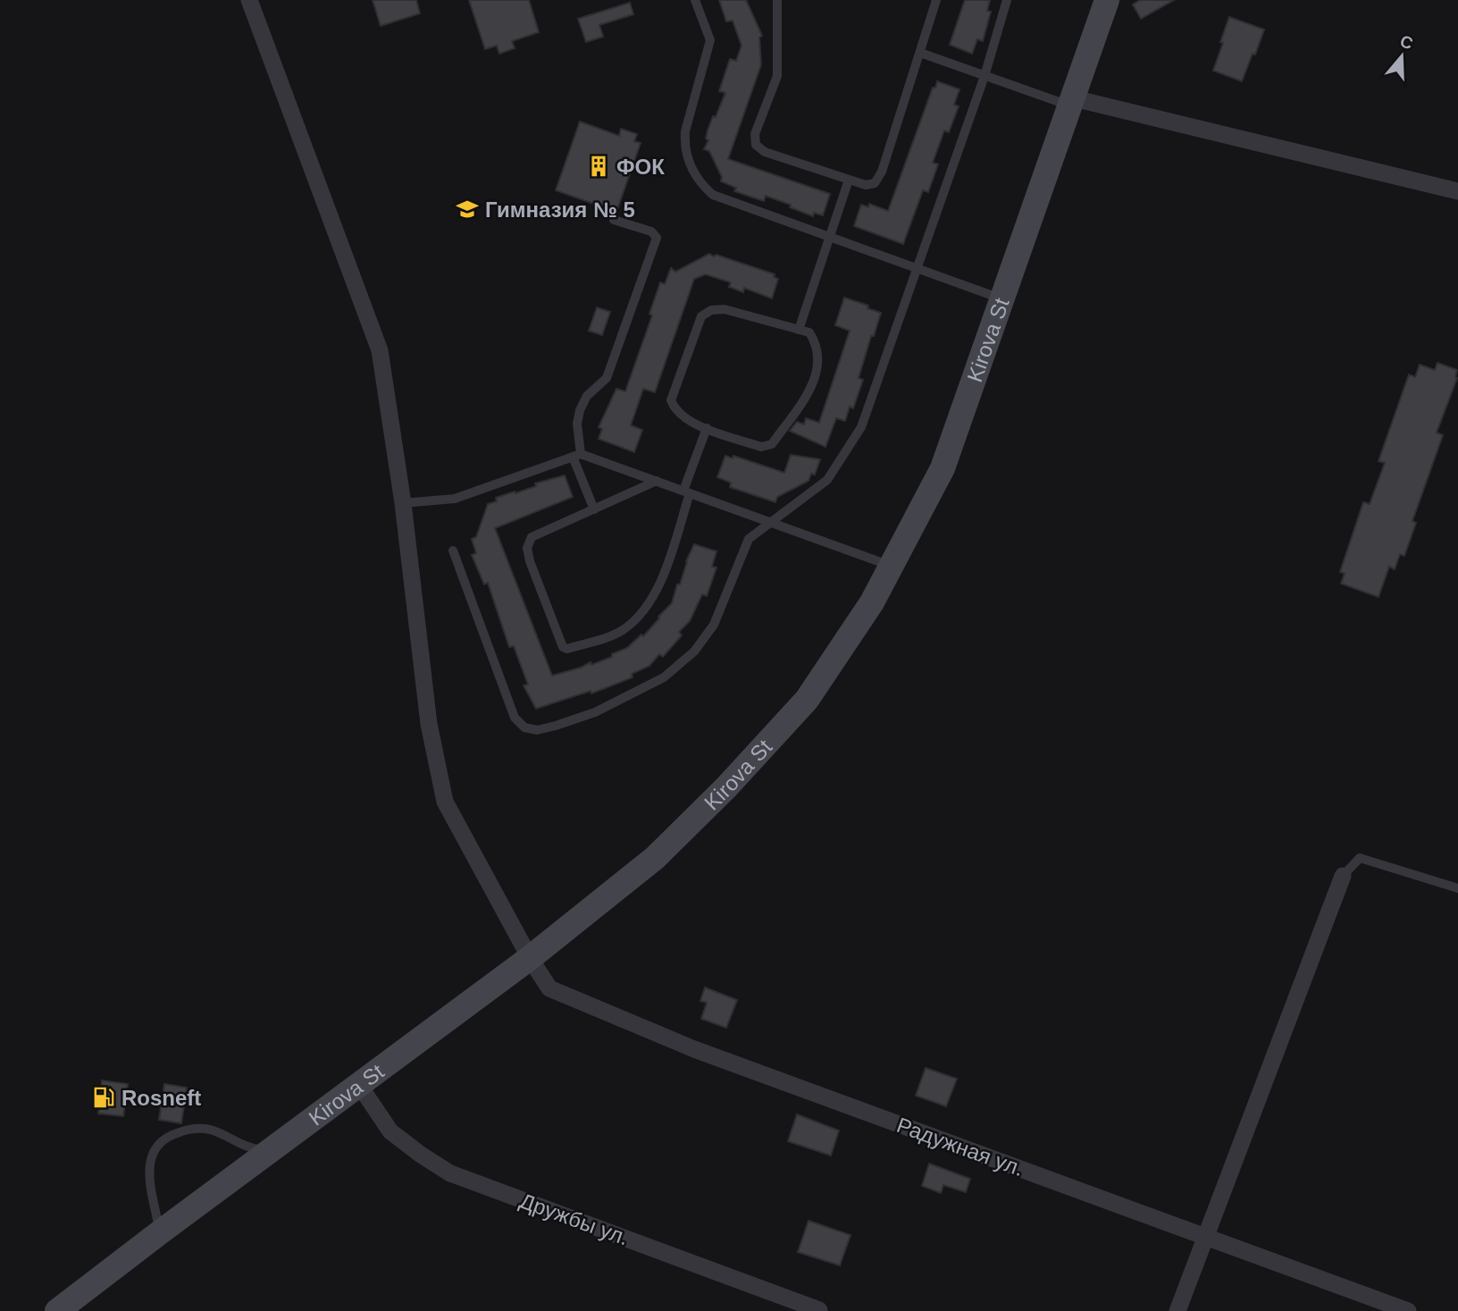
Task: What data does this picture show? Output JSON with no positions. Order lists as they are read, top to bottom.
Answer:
{
  "streets": {
    "main road": ["Kirova St"],
    "street": ["Радужная ул.", "Дружбы ул."]
  },
  "crossings": [
    ["Kirova St", "Радужная ул."],
    ["Kirova St", "Дружбы ул."]
  ],
  "places": {
    "building": ["ФОК"],
    "school or university": ["Гимназия № 5"],
    "fuel station": ["Rosneft"]
  },
  "north": "top"
}
